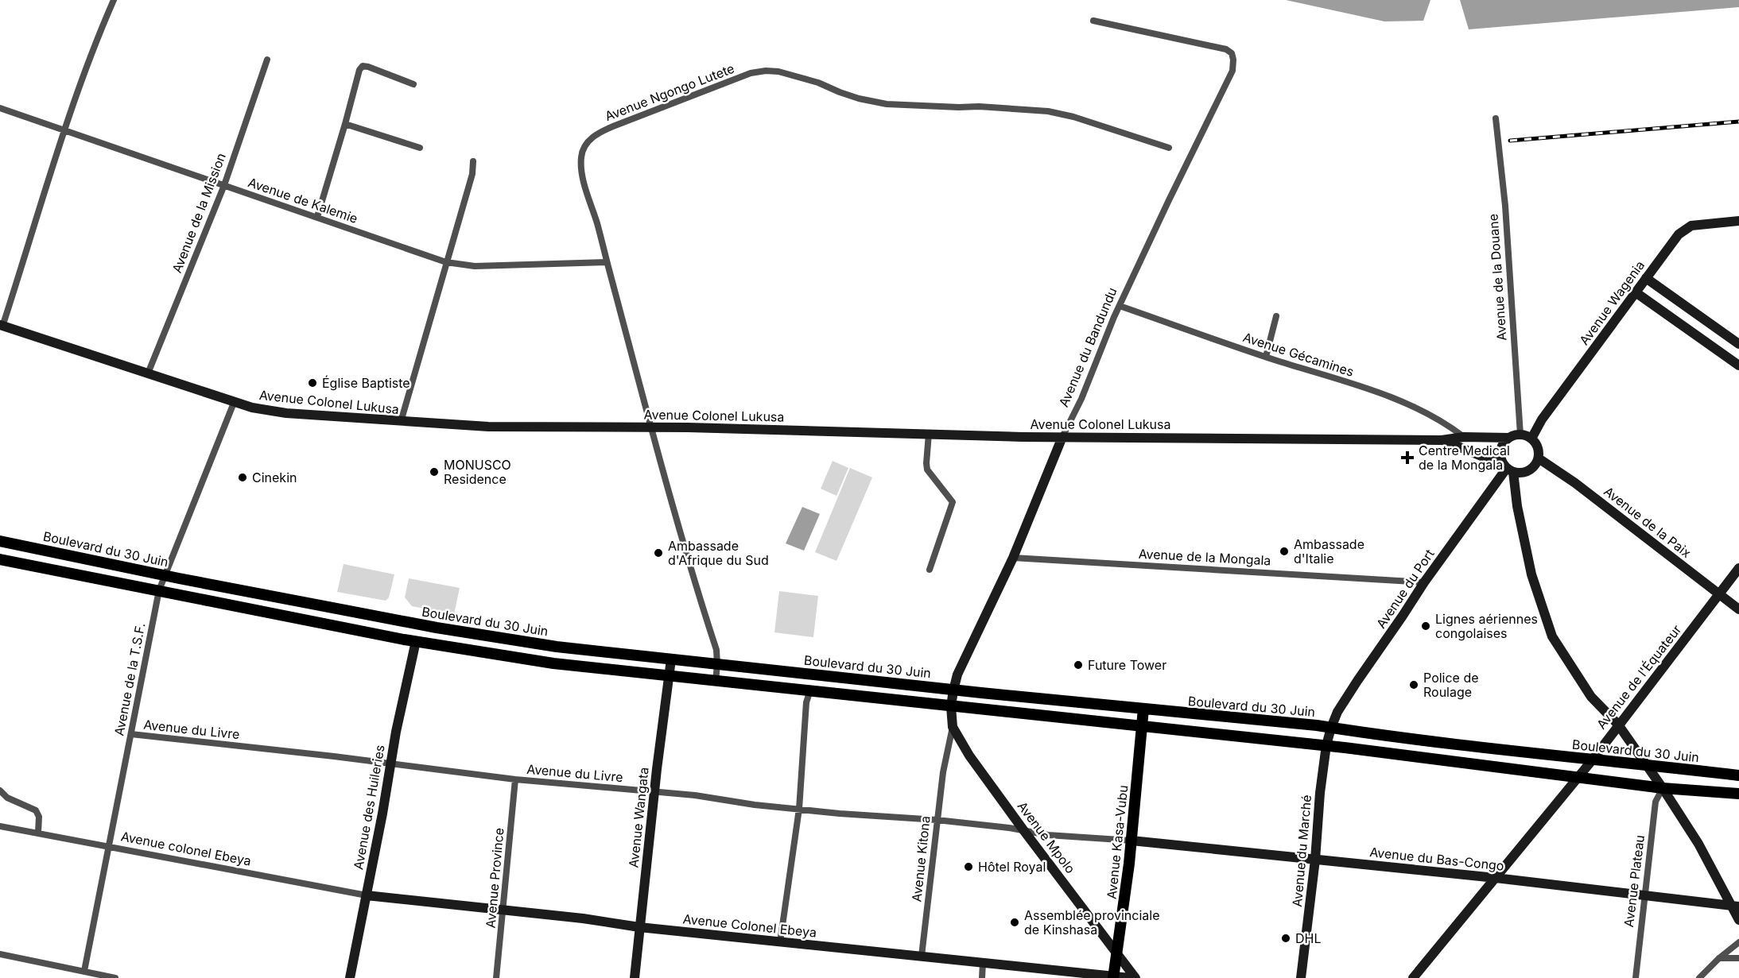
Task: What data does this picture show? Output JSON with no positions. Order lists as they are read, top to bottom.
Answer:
{
  "streets": {
    "main road": ["Boulevard du 30 Juin", "Avenue Kasa-Vubu"],
    "street": [
      "Avenue Ngongo Lutete",
      "Avenue de Kalemie",
      "Avenue de la Mission",
      "Avenue de la Douane",
      "Avenue Wagenia",
      "Avenue du Bandundu",
      "Avenue Gécamines",
      "Avenue Colonel Lukusa",
      "Avenue de la Paix",
      "Avenue de la Mongala",
      "Avenue du Port",
      "Avenue de l'Équateur",
      "Avenue de la T.S.F.",
      "Avenue du Livre",
      "Avenue des Huileries",
      "Avenue Wangata",
      "Avenue Mpolo",
      "Avenue colonel Ebeya",
      "Avenue du Marché",
      "Avenue Kitona",
      "Avenue du Bas-Congo",
      "Avenue Province",
      "Avenue Plateau",
      "Avenue Colonel Ebeya"
    ]
  },
  "crossings": [
    ["Avenue Ngongo Lutete", "Avenue de Kalemie"],
    ["Avenue Ngongo Lutete", "Avenue Colonel Lukusa"],
    ["Avenue Ngongo Lutete", "Boulevard du 30 Juin"],
    ["Avenue de Kalemie", "Avenue de la Mission"],
    ["Avenue de la Mission", "Avenue Colonel Lukusa"],
    ["Avenue de la Douane", "Avenue Wagenia"],
    ["Avenue de la Douane", "Avenue Colonel Lukusa"],
    ["Avenue de la Douane", "Avenue de la Paix"],
    ["Avenue de la Douane", "Avenue du Port"],
    ["Avenue Wagenia", "Avenue Colonel Lukusa"],
    ["Avenue Wagenia", "Avenue de la Paix"],
    ["Avenue Wagenia", "Avenue du Port"],
    ["Avenue du Bandundu", "Avenue Gécamines"],
    ["Avenue du Bandundu", "Avenue Colonel Lukusa"],
    ["Avenue du Bandundu", "Boulevard du 30 Juin"],
    ["Avenue du Bandundu", "Avenue de la Mongala"],
    ["Avenue du Bandundu", "Avenue Mpolo"],
    ["Avenue Gécamines", "Avenue Colonel Lukusa"],
    ["Avenue Colonel Lukusa", "Avenue de la Paix"],
    ["Avenue Colonel Lukusa", "Avenue du Port"],
    ["Avenue Colonel Lukusa", "Avenue de la T.S.F."],
    ["Avenue de la Paix", "Avenue du Port"],
    ["Avenue de la Paix", "Avenue de l'Équateur"],
    ["Boulevard du 30 Juin", "Avenue du Port"],
    ["Boulevard du 30 Juin", "Avenue de l'Équateur"],
    ["Boulevard du 30 Juin", "Avenue de la T.S.F."],
    ["Boulevard du 30 Juin", "Avenue Wangata"],
    ["Boulevard du 30 Juin", "Avenue Kasa-Vubu"],
    ["Boulevard du 30 Juin", "Avenue du Marché"],
    ["Avenue de la Mongala", "Avenue du Port"],
    ["Avenue du Port", "Avenue du Marché"],
    ["Avenue de l'Équateur", "Avenue du Bas-Congo"],
    ["Avenue de la T.S.F.", "Avenue du Livre"],
    ["Avenue de la T.S.F.", "Avenue colonel Ebeya"],
    ["Avenue du Livre", "Avenue des Huileries"],
    ["Avenue du Livre", "Avenue Wangata"],
    ["Avenue du Livre", "Avenue Mpolo"],
    ["Avenue du Livre", "Avenue Kasa-Vubu"],
    ["Avenue du Livre", "Avenue Kitona"],
    ["Avenue du Livre", "Avenue du Bas-Congo"],
    ["Avenue du Livre", "Avenue Province"],
    ["Avenue des Huileries", "Avenue colonel Ebeya"],
    ["Avenue des Huileries", "Avenue Colonel Ebeya"],
    ["Avenue Wangata", "Avenue Colonel Ebeya"],
    ["Avenue Mpolo", "Avenue Kasa-Vubu"],
    ["Avenue Mpolo", "Avenue Kitona"],
    ["Avenue Kasa-Vubu", "Avenue du Bas-Congo"],
    ["Avenue Kasa-Vubu", "Avenue Colonel Ebeya"],
    ["Avenue colonel Ebeya", "Avenue Colonel Ebeya"],
    ["Avenue du Marché", "Avenue du Bas-Congo"],
    ["Avenue Kitona", "Avenue Colonel Ebeya"],
    ["Avenue du Bas-Congo", "Avenue Plateau"],
    ["Avenue Province", "Avenue Colonel Ebeya"]
  ],
  "places": {
    "other": [
      "Église Baptiste",
      "MONUSCO Residence",
      "Cinekin",
      "Ambassade d'Italie",
      "Ambassade d'Afrique du Sud",
      "Lignes aériennes congolaises",
      "Future Tower",
      "Police de Roulage",
      "Hôtel Royal",
      "Assemblée provinciale de Kinshasa",
      "DHL"
    ],
    "health": ["Centre Medical de la Mongala"]
  }
}
